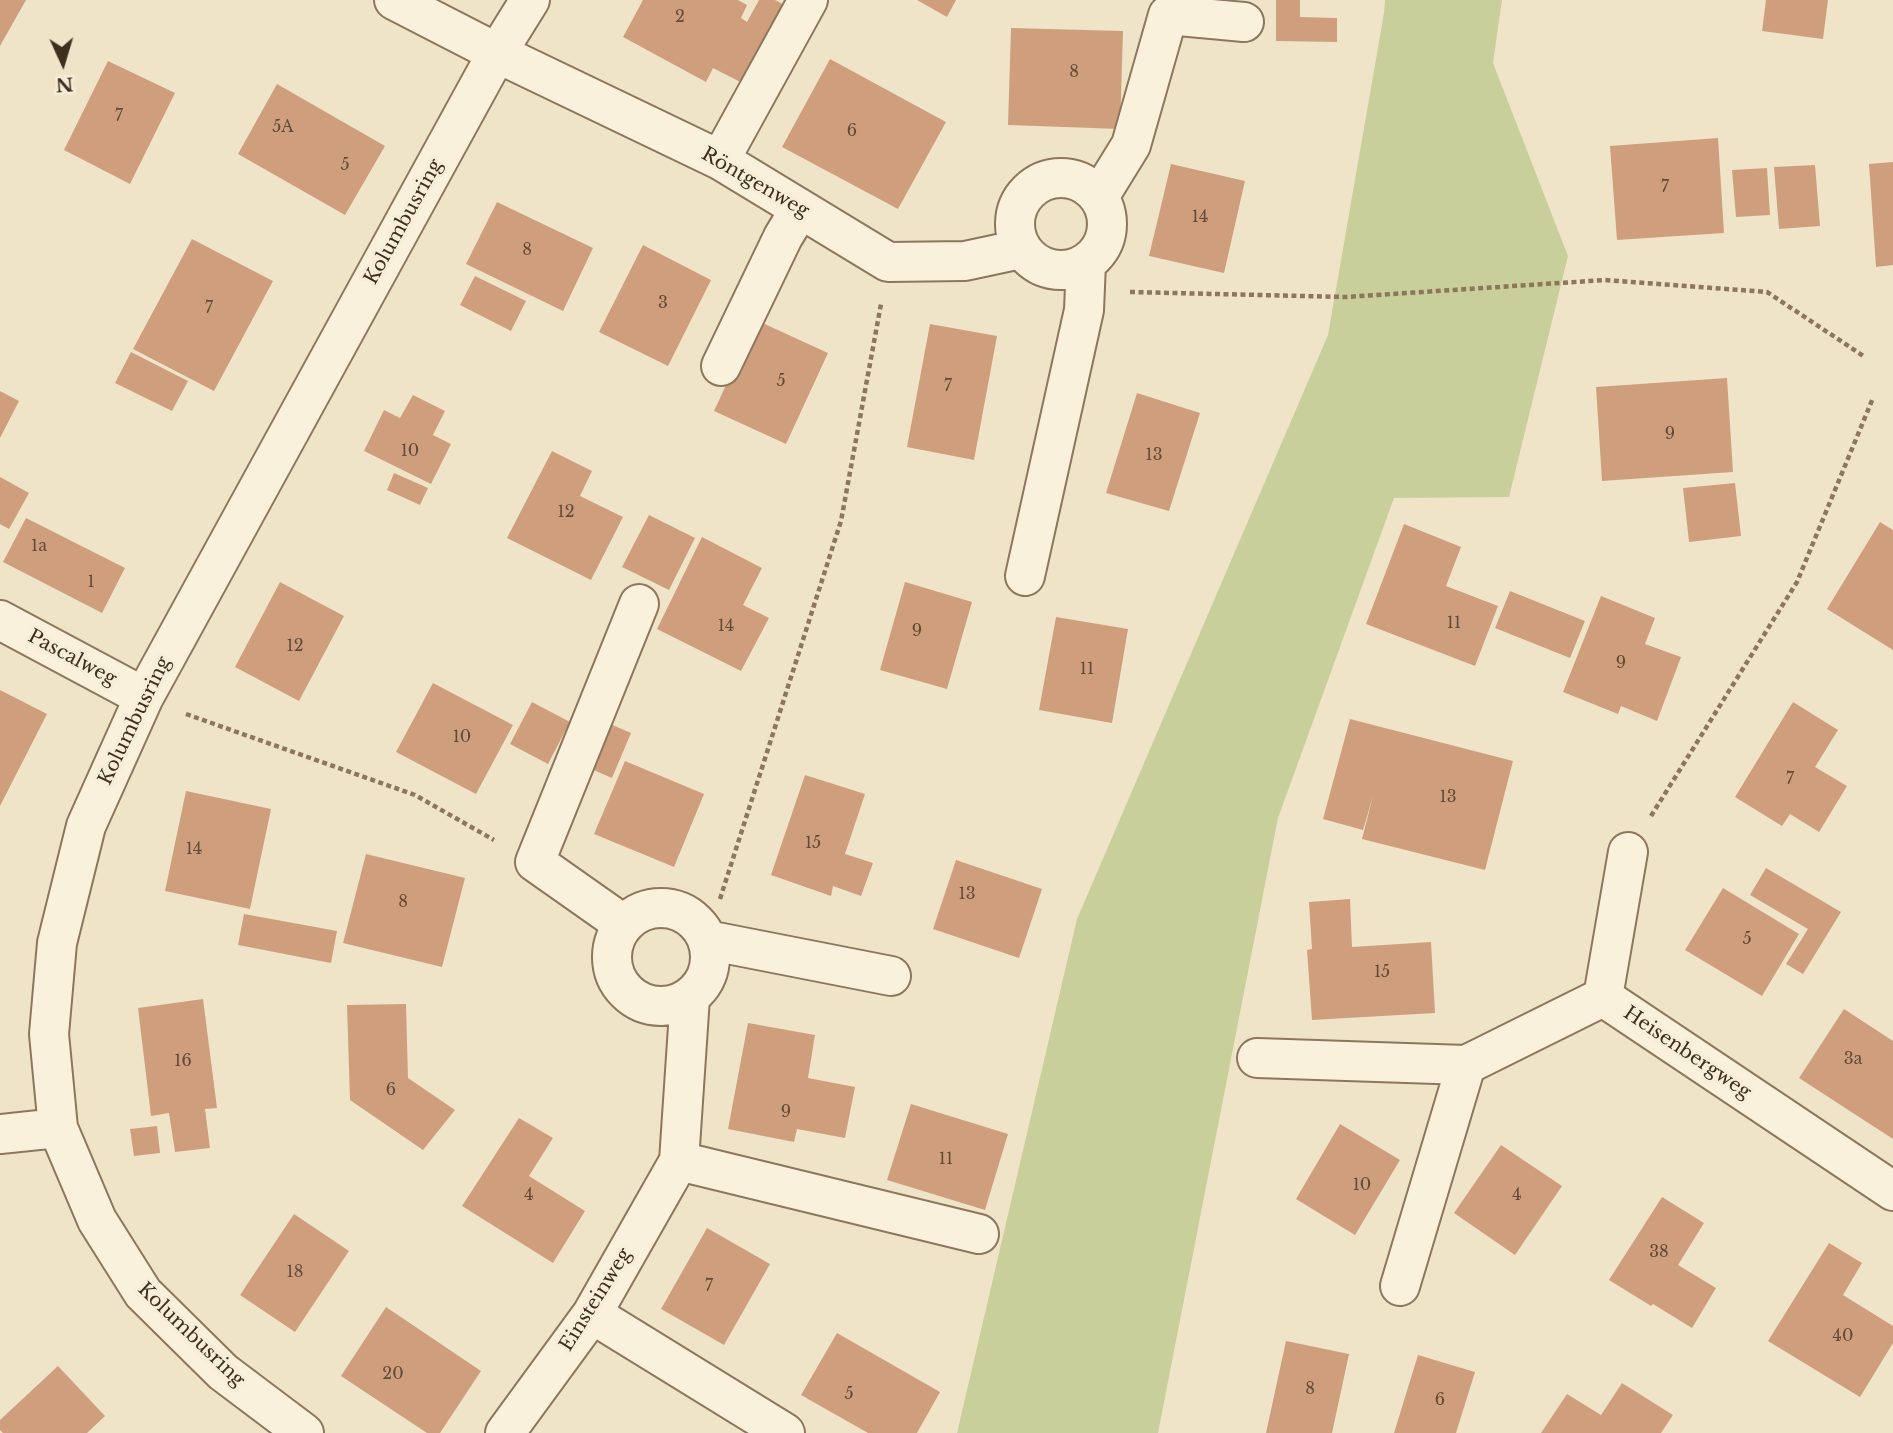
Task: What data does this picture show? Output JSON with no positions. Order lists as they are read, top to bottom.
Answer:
{
  "streets": {
    "street": [
      "Röntgenweg",
      "Kolumbusring",
      "Pascalweg",
      "Heisenbergweg",
      "Einsteinweg"
    ]
  },
  "crossings": [
    ["Röntgenweg", "Kolumbusring"],
    ["Kolumbusring", "Pascalweg"]
  ],
  "house_numbers": [
    "2",
    "8",
    "7",
    "5A",
    "6",
    "5",
    "7",
    "14",
    "8",
    "3",
    "7",
    "5",
    "7",
    "9",
    "10",
    "13",
    "12",
    "1a",
    "1",
    "11",
    "14",
    "9",
    "12",
    "9",
    "11",
    "10",
    "7",
    "13",
    "15",
    "14",
    "13",
    "8",
    "5",
    "15",
    "3a",
    "16",
    "6",
    "9",
    "11",
    "10",
    "4",
    "4",
    "38",
    "18",
    "7",
    "40",
    "20",
    "8",
    "5",
    "6"
  ],
  "north": "bottom"
}
